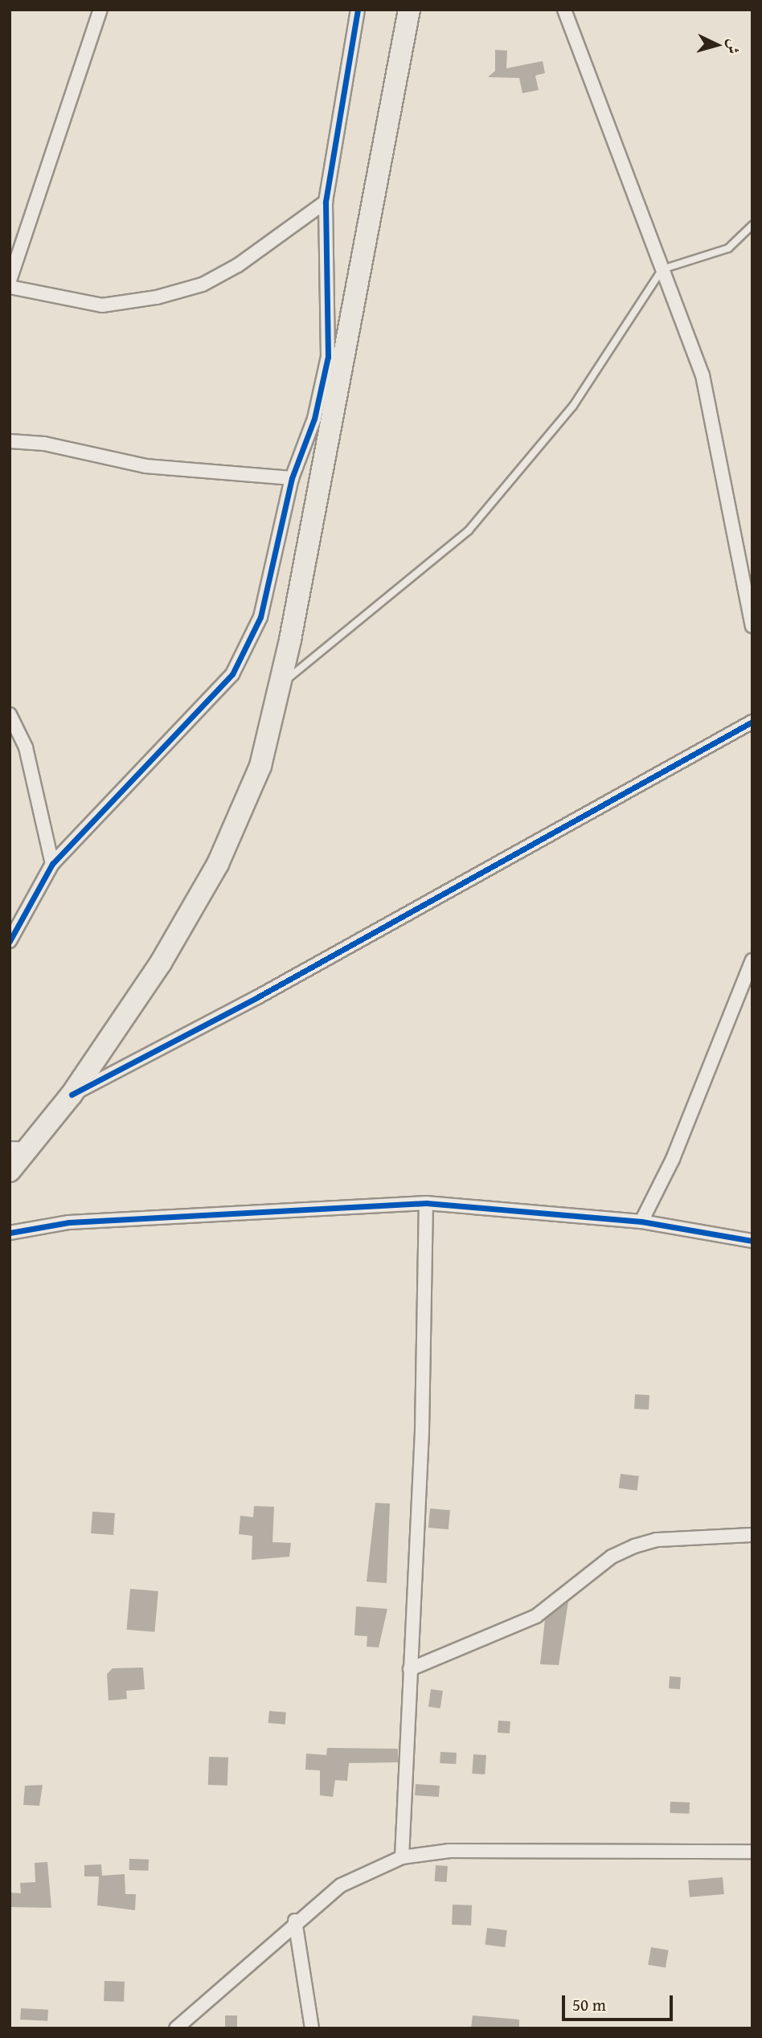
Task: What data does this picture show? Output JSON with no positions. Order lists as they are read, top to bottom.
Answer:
{
  "scale_bar": "50 m",
  "north": "right"
}
